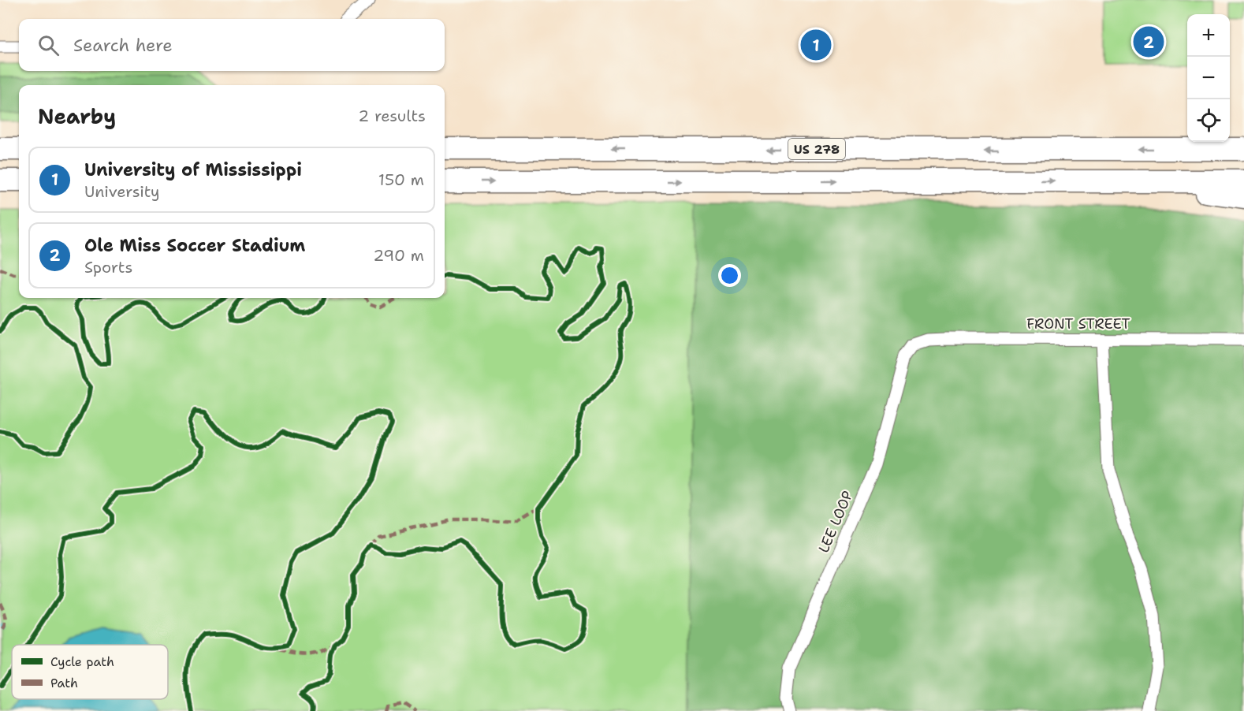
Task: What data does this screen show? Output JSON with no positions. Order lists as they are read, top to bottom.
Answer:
{
  "streets": {
    "highway": ["US 278"],
    "street": ["FRONT STREET", "LEE LOOP"]
  },
  "crossings": [
    ["FRONT STREET", "LEE LOOP"]
  ],
  "legend": ["Cycle path", "Path"],
  "page": {
    "map_buttons": ["+", "−"],
    "search": "Search here",
    "pins": ["2", "1"],
    "heading": ["Nearby", "2 results"],
    "list": [
      {
        "mark": "1",
        "name": "University of Mississippi",
        "note": "University",
        "value": "150 m"
      },
      {
        "mark": "2",
        "name": "Ole Miss Soccer Stadium",
        "note": "Sports",
        "value": "290 m"
      }
    ]
  }
}
